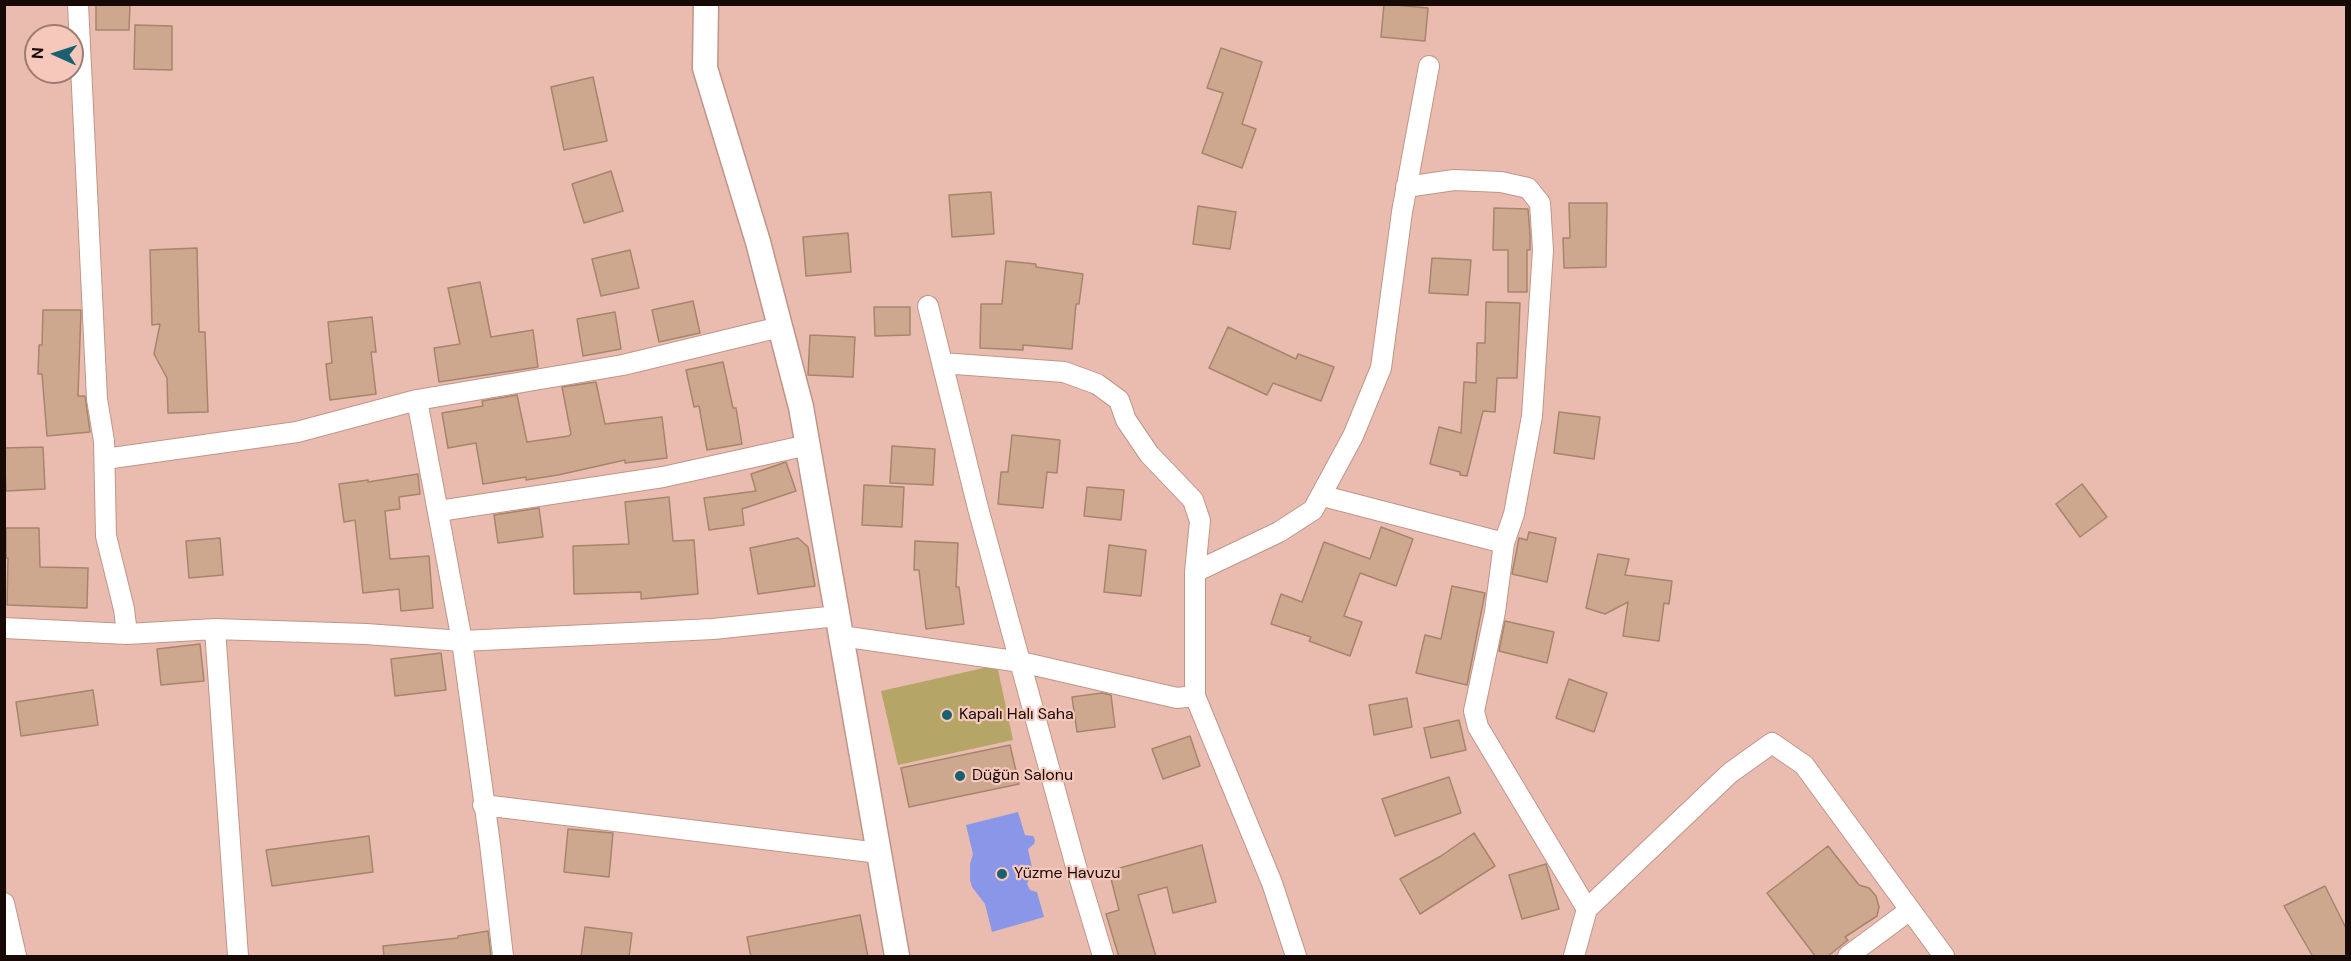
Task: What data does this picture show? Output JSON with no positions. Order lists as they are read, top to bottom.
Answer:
{
  "places": ["Kapalı Halı Saha", "Düğün Salonu", "Yüzme Havuzu"],
  "north": "left"
}
